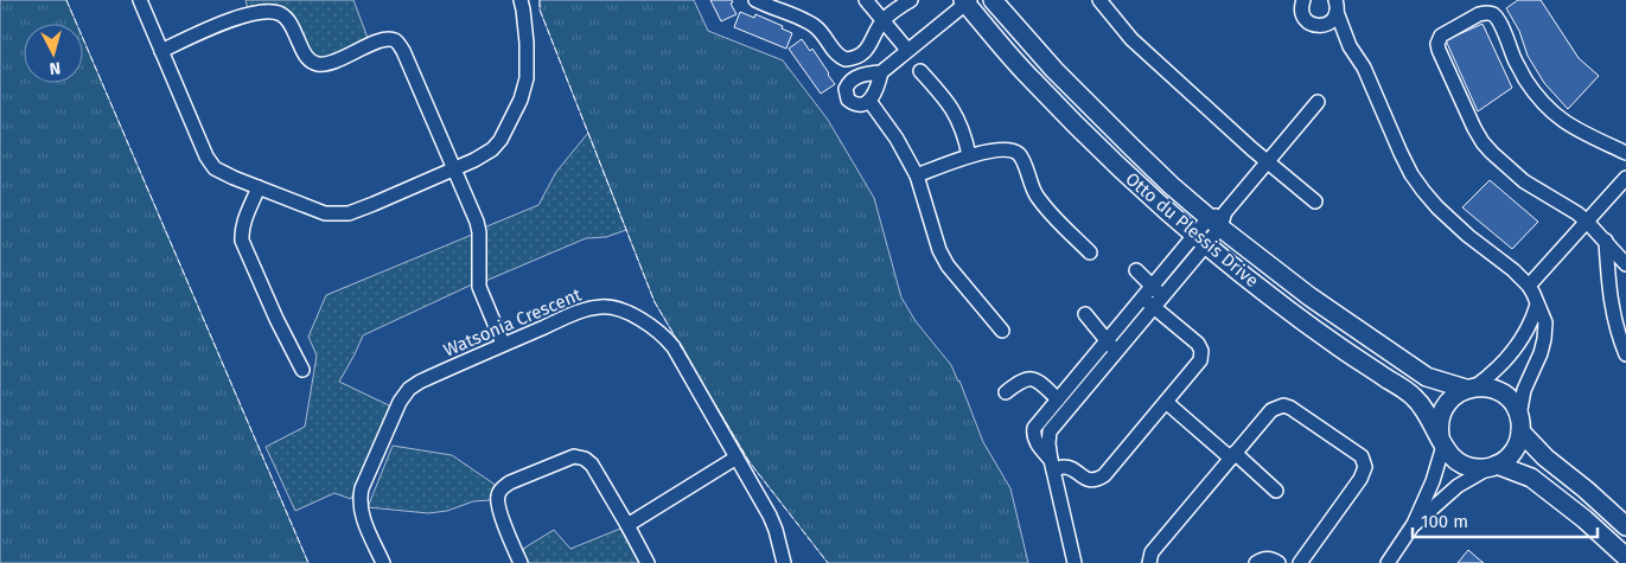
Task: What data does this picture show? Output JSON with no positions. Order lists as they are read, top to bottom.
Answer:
{
  "streets": {
    "main road": ["Otto du Plessis Drive"],
    "street": ["Watsonia Crescent"]
  },
  "scale_bar": "100 m",
  "north": "bottom"
}
